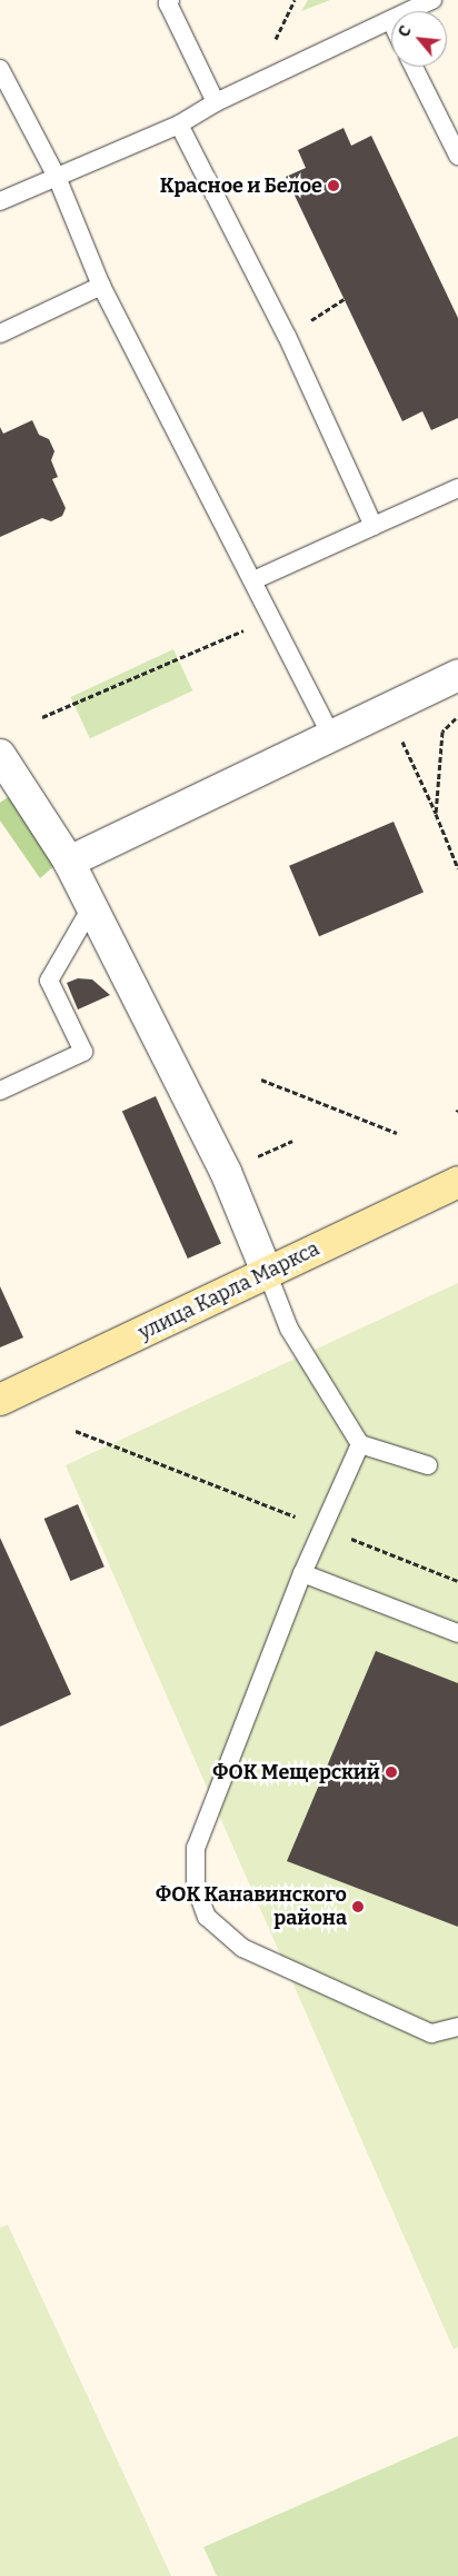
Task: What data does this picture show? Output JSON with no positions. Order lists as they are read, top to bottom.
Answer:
{
  "streets": {
    "main road": ["улица Карла Маркса"]
  },
  "places": ["Красное и Белое", "ФОК Мещерский", "ФОК Канавинского района"],
  "north": "top left"
}
